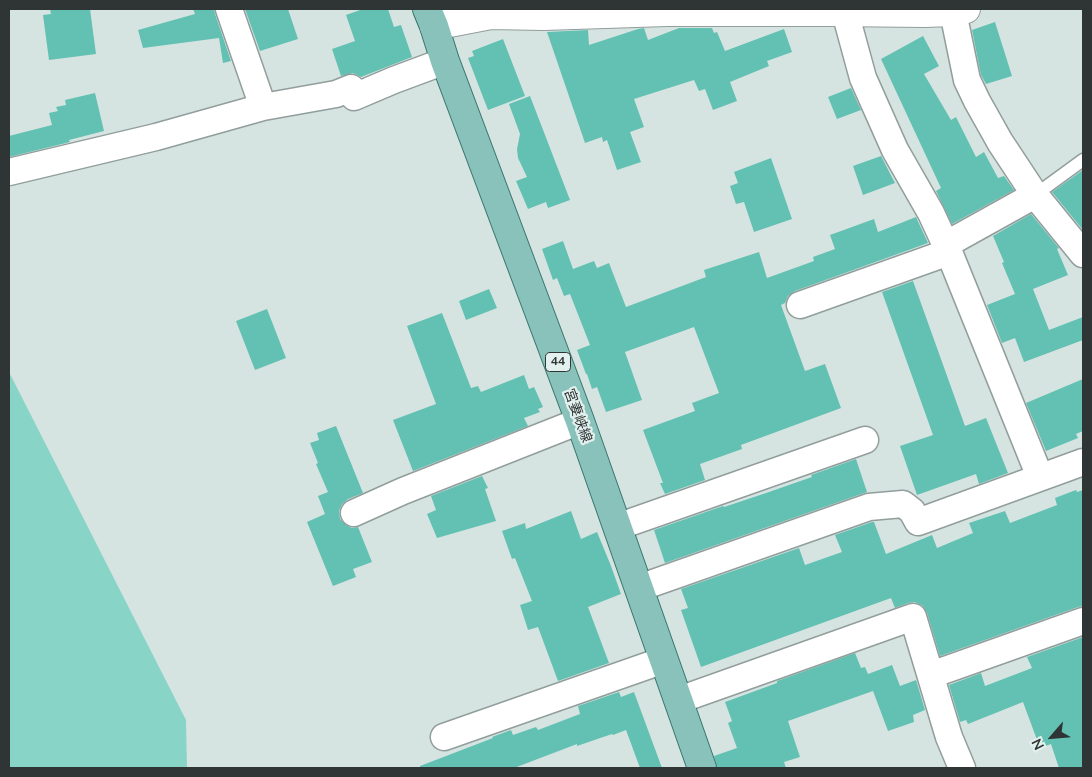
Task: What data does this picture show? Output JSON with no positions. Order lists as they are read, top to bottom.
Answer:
{
  "streets": {
    "main road": ["44", "宮妻峡線"]
  },
  "north": "bottom left"
}
